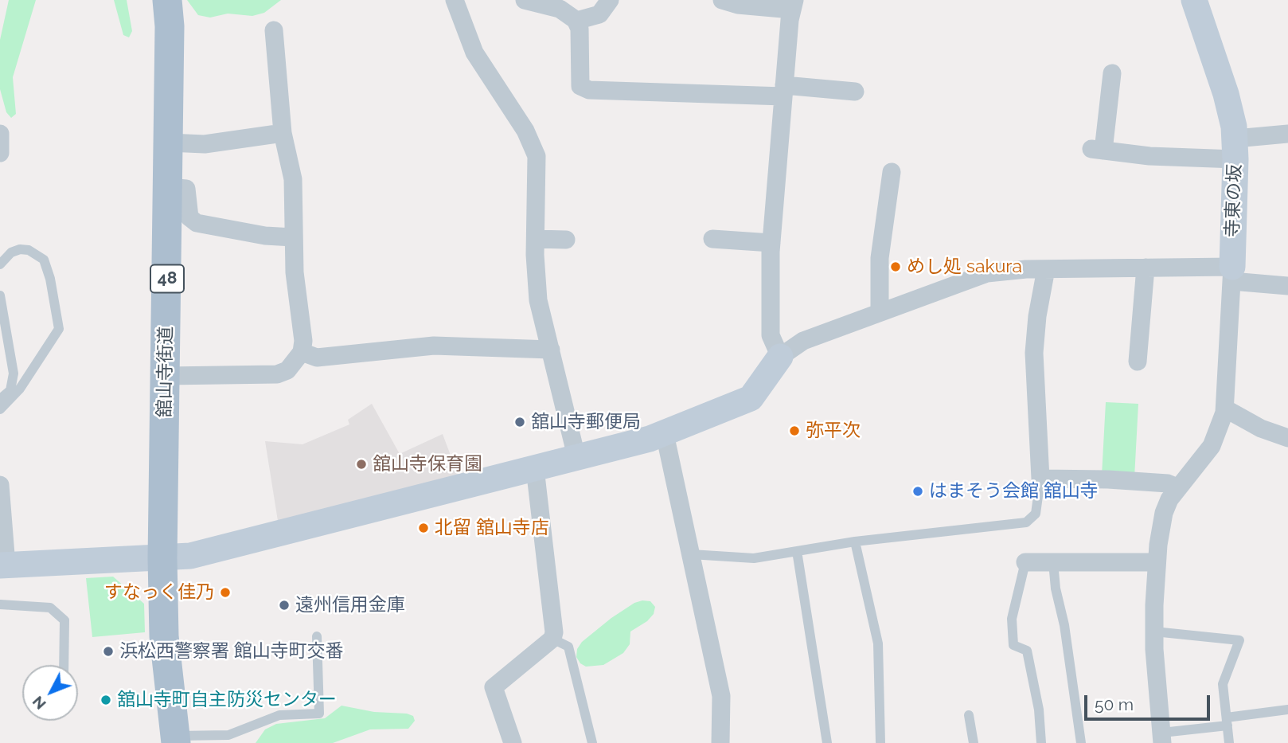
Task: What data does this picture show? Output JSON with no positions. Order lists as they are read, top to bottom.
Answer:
{
  "streets": {
    "main road": ["48", "舘山寺街道"],
    "street": ["寺東の坂"]
  },
  "places": [
    "めし処 sakura",
    "舘山寺郵便局",
    "弥平次",
    "舘山寺保育園",
    "はまそう会館 舘山寺",
    "北留 舘山寺店",
    "すなっく佳乃",
    "遠州信用金庫",
    "浜松西警察署 館山寺町交番",
    "舘山寺町自主防災センター"
  ],
  "scale_bar": "50 m",
  "north": "bottom left"
}
